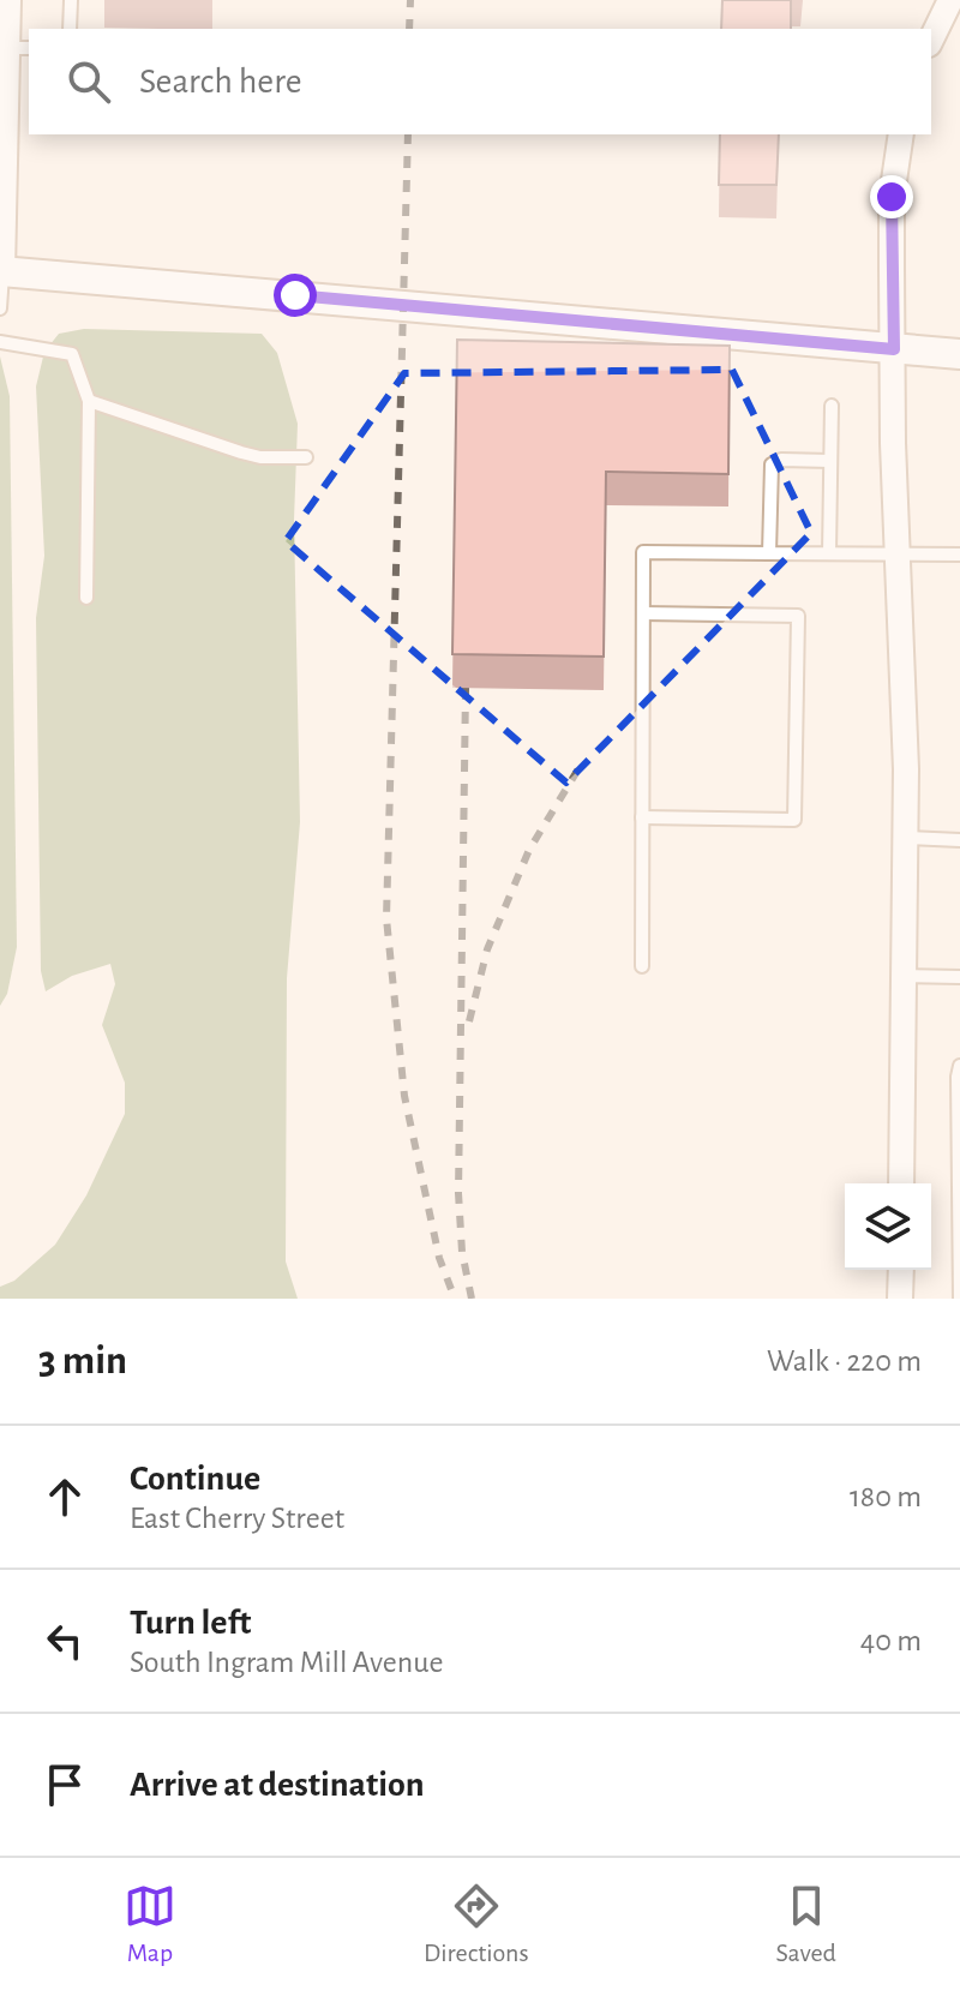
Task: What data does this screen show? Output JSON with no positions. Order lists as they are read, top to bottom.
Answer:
{
  "page": {
    "search": "Search here",
    "heading": ["3 min", "Walk · 220 m"],
    "list": [
      ["Continue", "East Cherry Street", "180 m"],
      ["Turn left", "South Ingram Mill Avenue", "40 m"],
      "Arrive at destination"
    ],
    "nav": ["Map", "Directions", "Saved"]
  }
}
